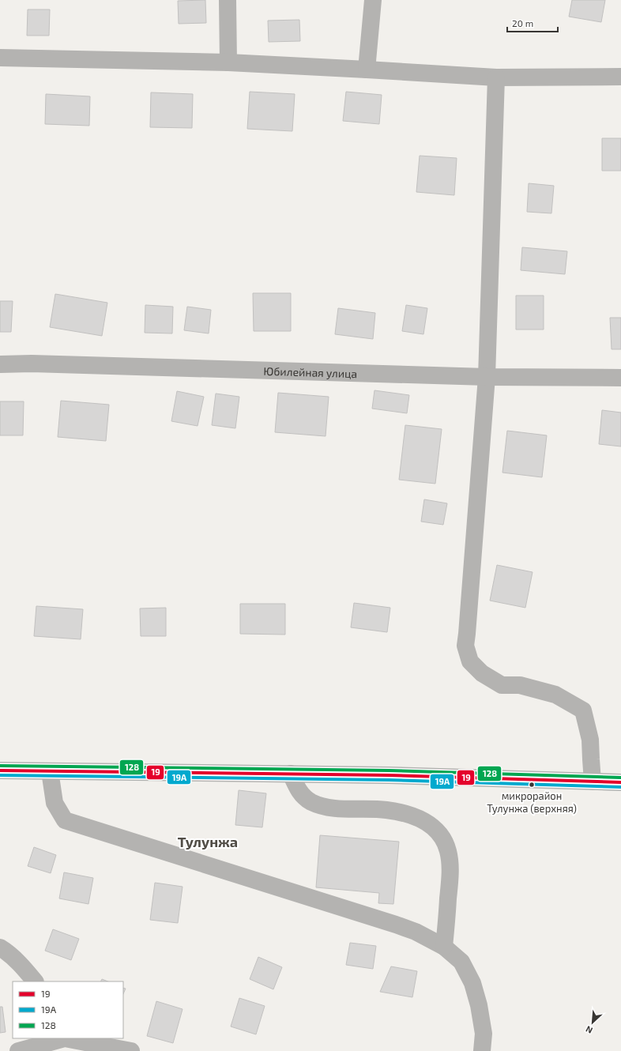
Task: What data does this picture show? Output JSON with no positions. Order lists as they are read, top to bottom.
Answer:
{
  "streets": {
    "street": ["Юбилейная улица"]
  },
  "districts": ["Тулунжа"],
  "places": ["микрорайон Тулунжа (верхняя)"],
  "lines": ["transit line 128", "transit line 19", "transit line 19А"],
  "legend": ["19", "19А", "128"],
  "scale_bar": "20 m",
  "north": "bottom left"
}
